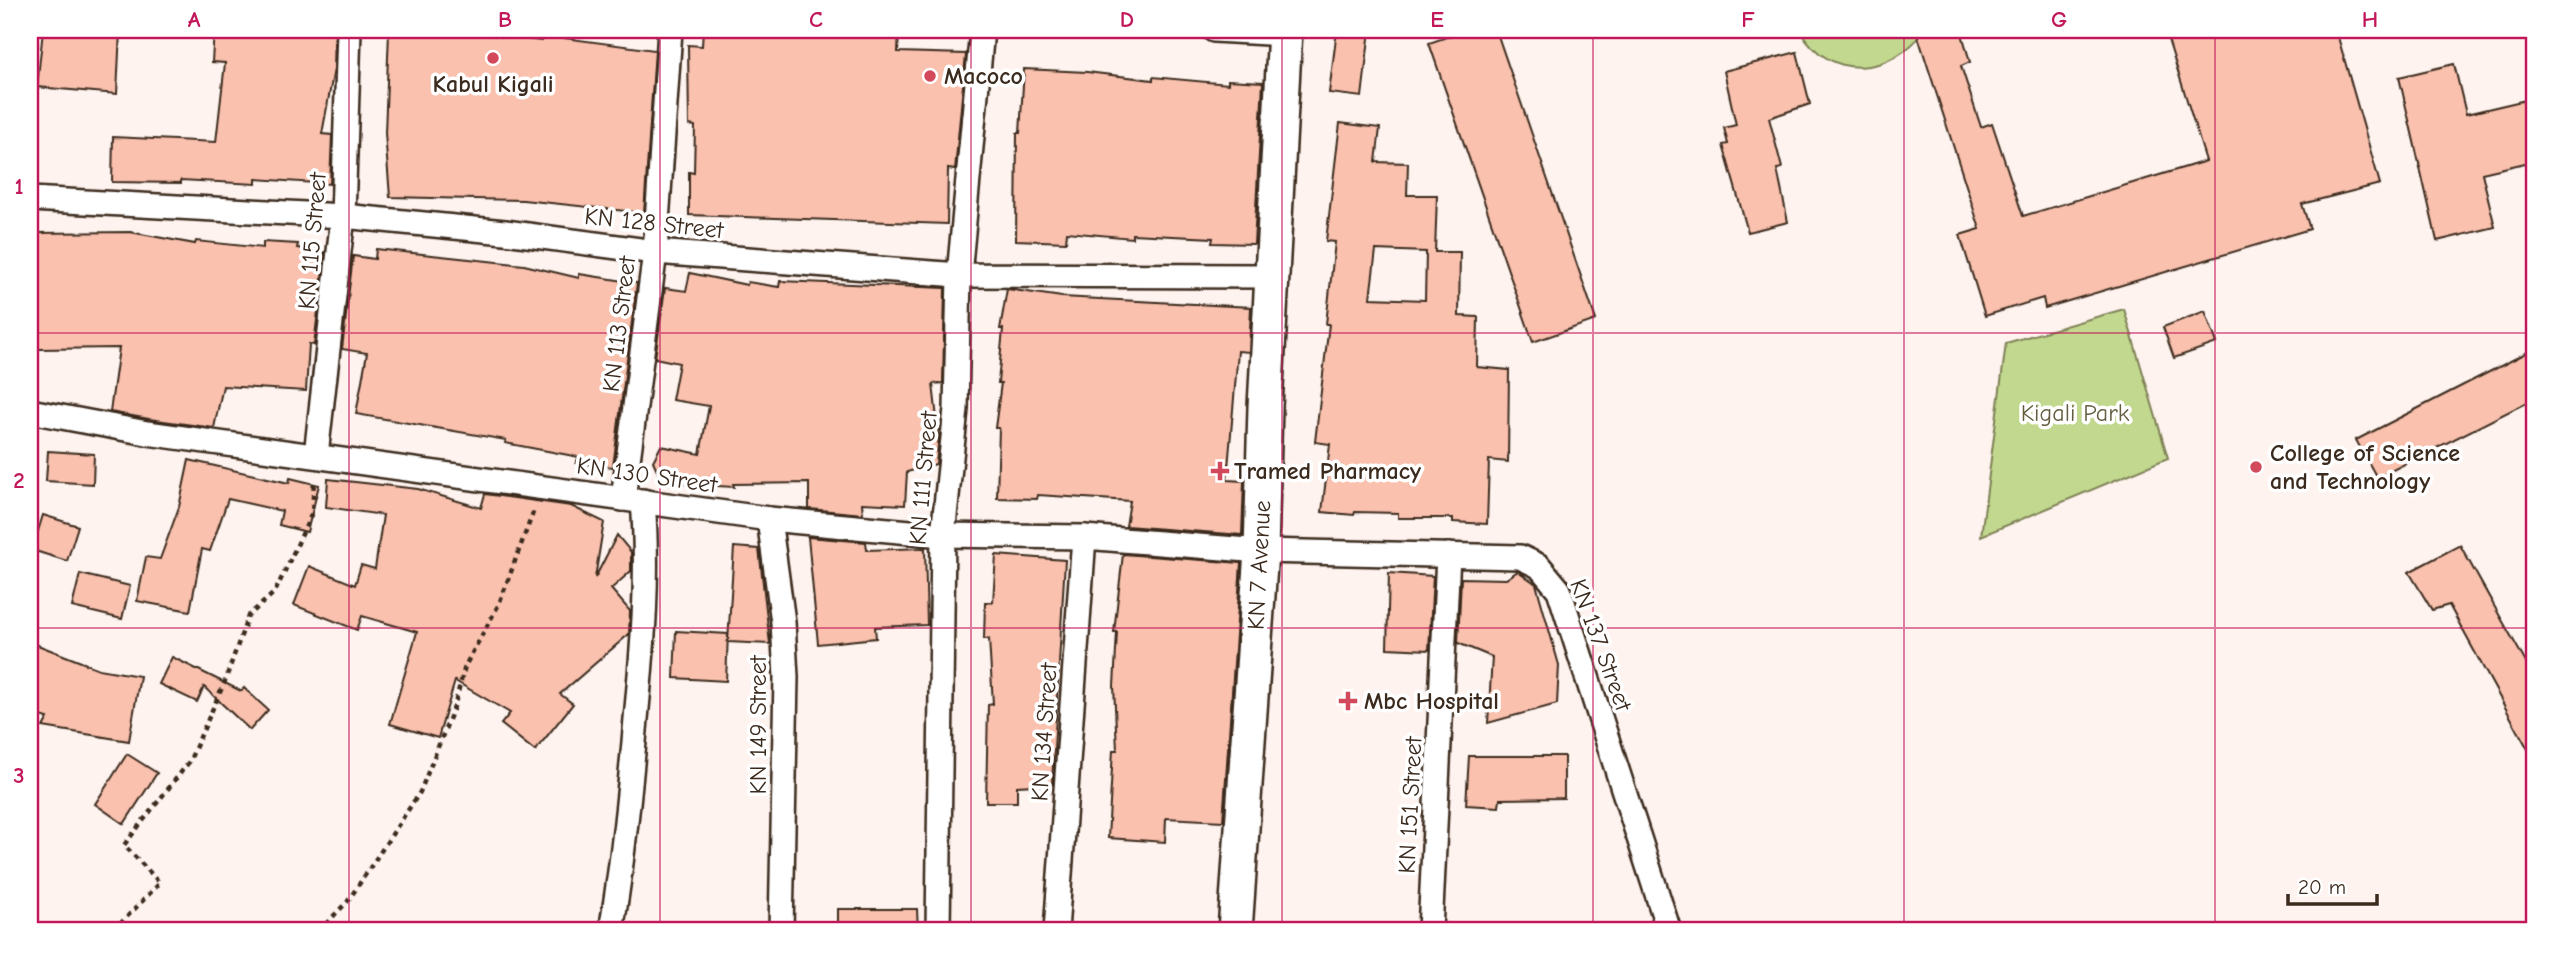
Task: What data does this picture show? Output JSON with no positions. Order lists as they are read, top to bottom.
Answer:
{
  "streets": {
    "street": [
      "KN 128 Street",
      "KN 115 Street",
      "KN 113 Street",
      "KN 130 Street",
      "KN 111 Street",
      "KN 7 Avenue",
      "KN 137 Street",
      "KN 149 Street",
      "KN 134 Street",
      "KN 151 Street"
    ]
  },
  "crossings": [
    ["KN 128 Street", "KN 115 Street"],
    ["KN 128 Street", "KN 113 Street"],
    ["KN 128 Street", "KN 111 Street"],
    ["KN 128 Street", "KN 7 Avenue"],
    ["KN 115 Street", "KN 130 Street"],
    ["KN 113 Street", "KN 130 Street"],
    ["KN 130 Street", "KN 111 Street"],
    ["KN 130 Street", "KN 7 Avenue"],
    ["KN 130 Street", "KN 137 Street"],
    ["KN 130 Street", "KN 149 Street"],
    ["KN 130 Street", "KN 134 Street"],
    ["KN 7 Avenue", "KN 137 Street"],
    ["KN 137 Street", "KN 151 Street"]
  ],
  "parks": ["Kigali Park"],
  "places": {
    "other": ["Kabul Kigali", "Macoco", "College of Science and Technology"],
    "health": ["Tramed Pharmacy", "Mbc Hospital"]
  },
  "scale_bar": "20 m",
  "grid": {
    "columns": [
      "A",
      "B",
      "C",
      "D",
      "E",
      "F",
      "G",
      "H"
    ],
    "rows": ["1", "2", "3"]
  }
}
